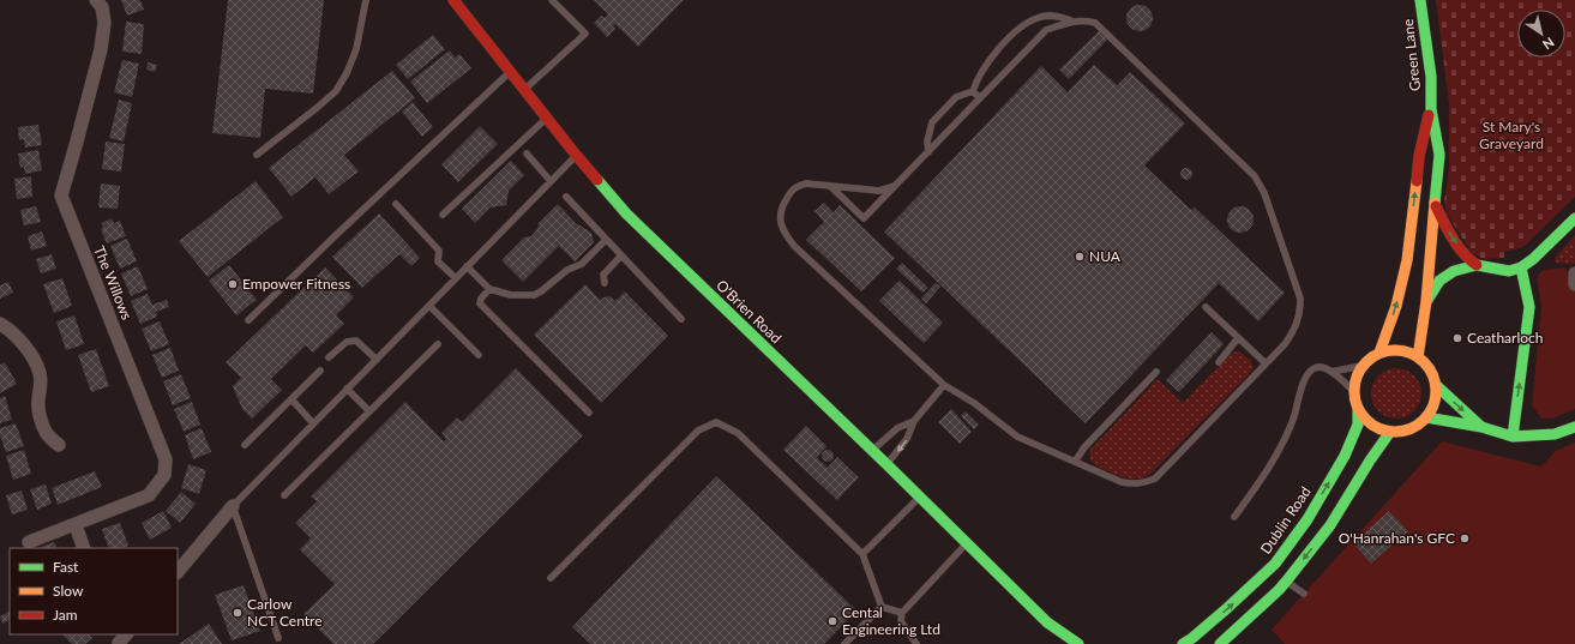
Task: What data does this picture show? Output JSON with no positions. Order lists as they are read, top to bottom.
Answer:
{
  "streets": {
    "main road": ["Green Lane", "O'Brien Road", "Dublin Road"],
    "street": ["The Willows"]
  },
  "parks": ["St Mary's Graveyard"],
  "places": [
    "NUA",
    "Empower Fitness",
    "Ceatharloch",
    "O'Hanrahan's GFC",
    "Carlow NCT Centre",
    "Cental Engineering Ltd"
  ],
  "legend": ["Fast", "Slow", "Jam"],
  "north": "bottom right"
}
